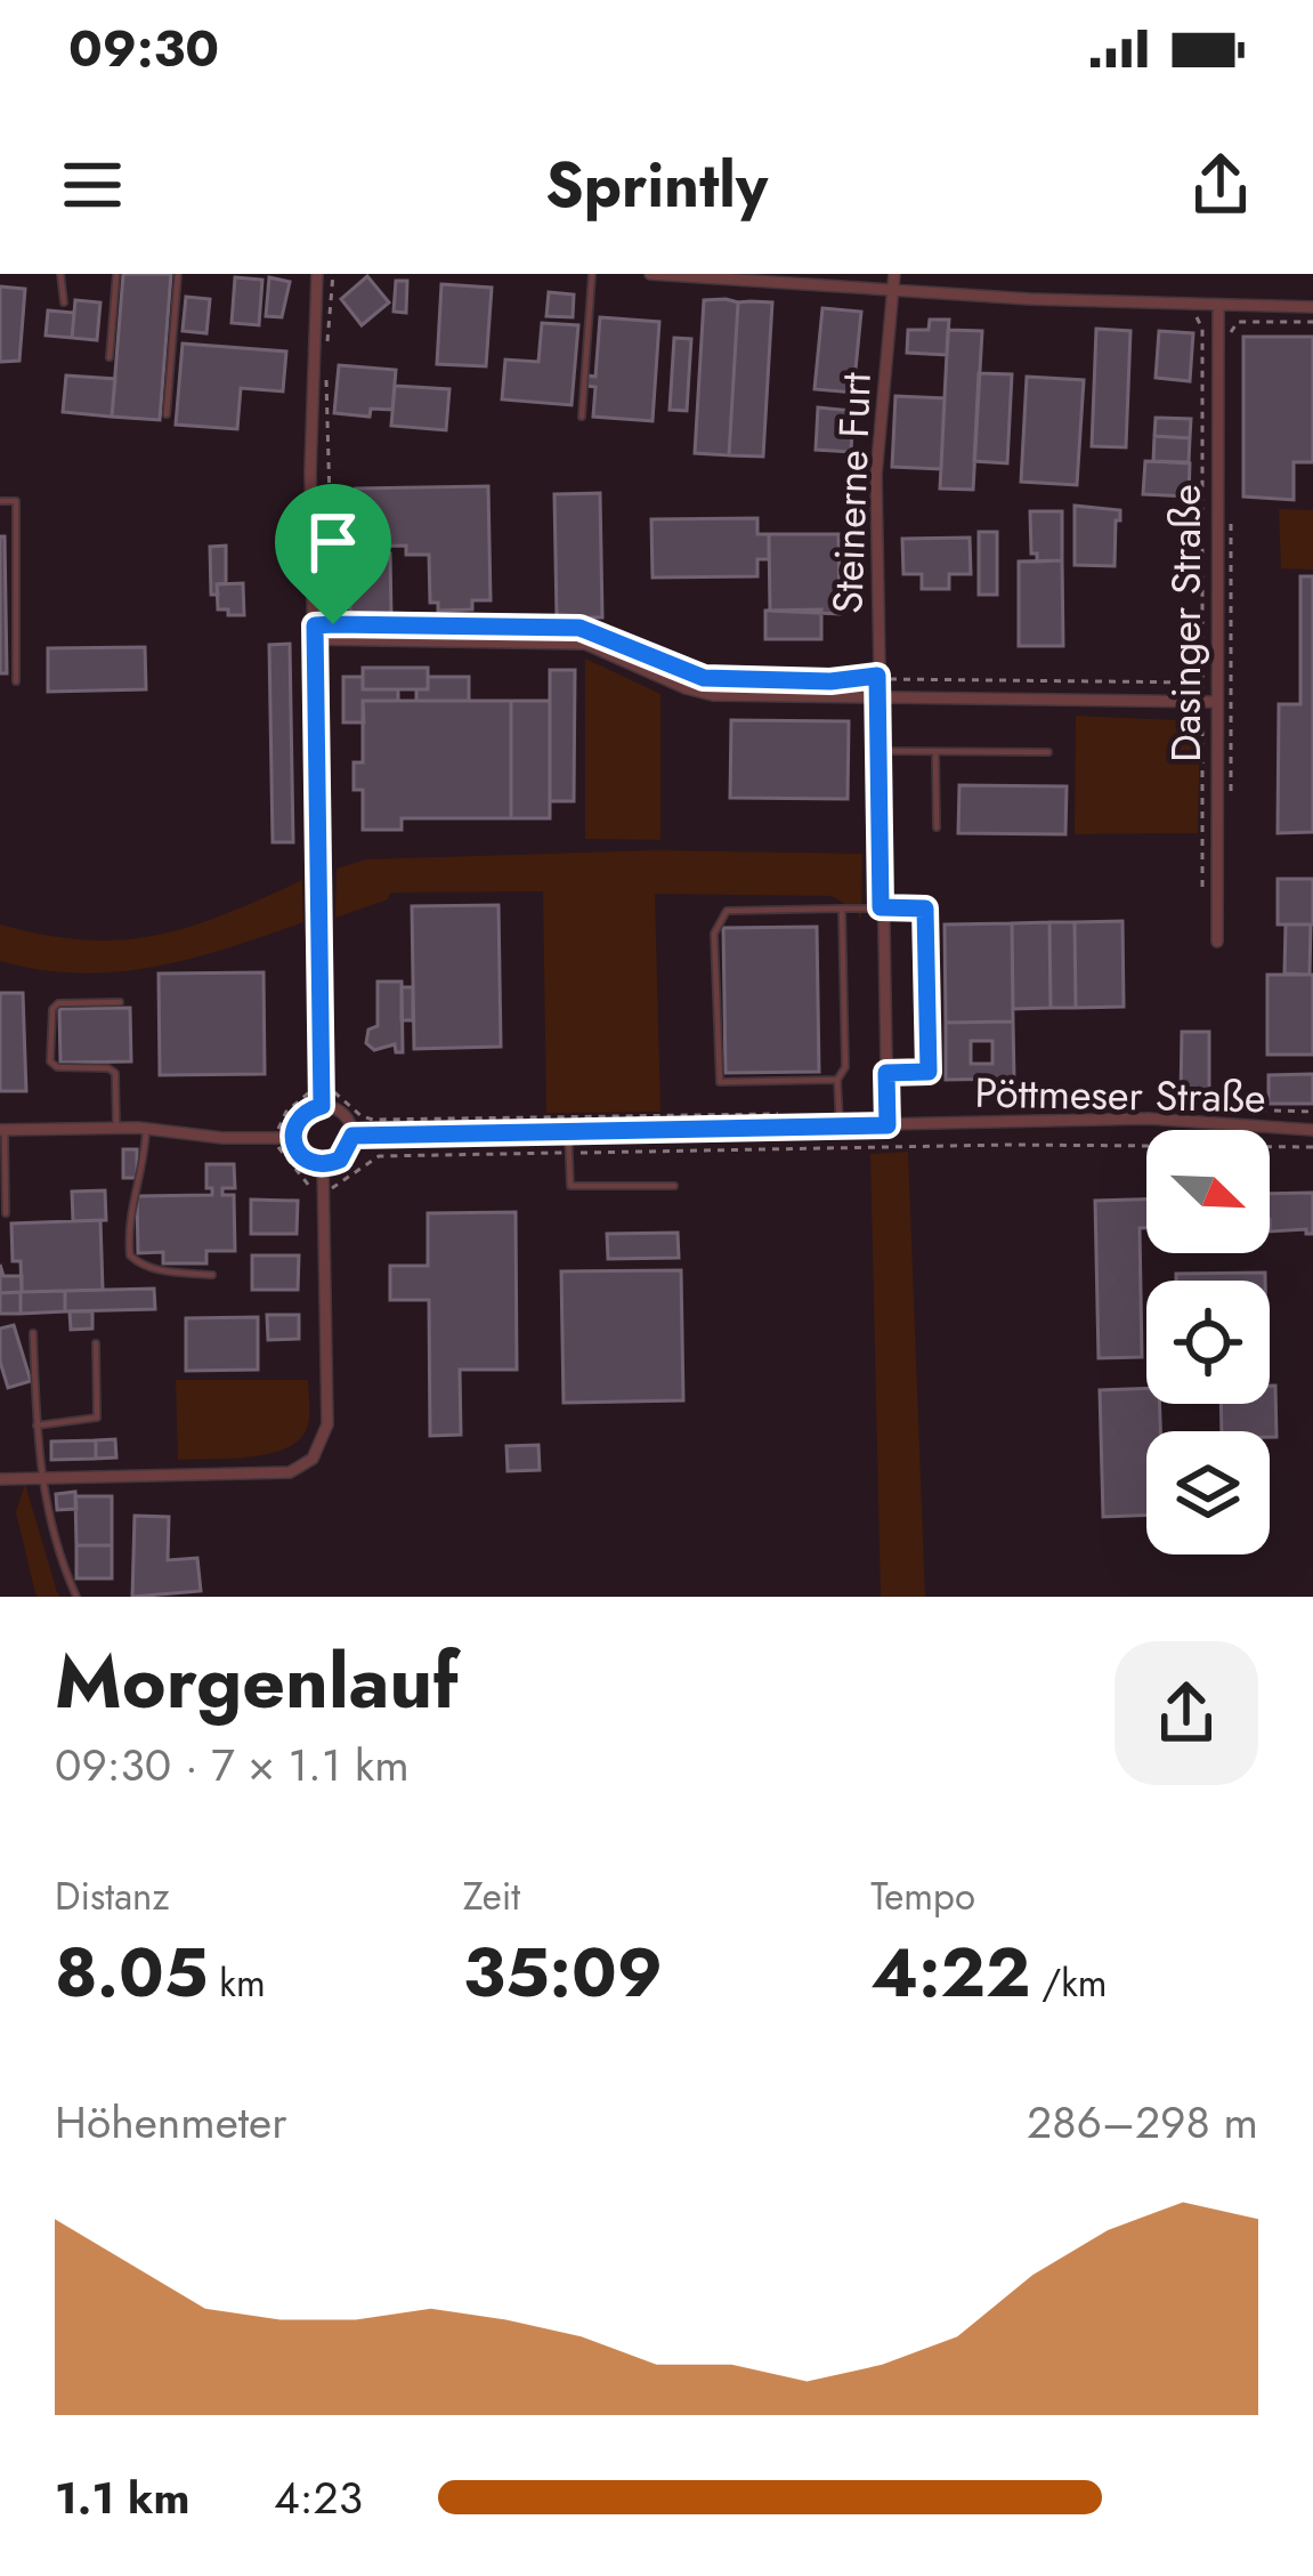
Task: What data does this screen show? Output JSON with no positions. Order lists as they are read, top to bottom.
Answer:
{
  "streets": {
    "street": ["Steinerne Furt", "Dasinger Straße", "Pöttmeser Straße"]
  },
  "crossings": [
    ["Steinerne Furt", "Pöttmeser Straße"]
  ],
  "north": "bottom right",
  "page": {
    "status": "09:30",
    "header": "Sprintly",
    "heading": ["Morgenlauf", "09:30 · 7 × 1.1 km"],
    "stats": [
      ["Distanz", "8.05 km"],
      ["Zeit", "35:09"],
      ["Tempo", "4:22 /km"]
    ],
    "chart": ["Höhenmeter", "286–298 m"],
    "list": [
      {
        "name": "1.1 km",
        "note": "4:23"
      }
    ]
  }
}
